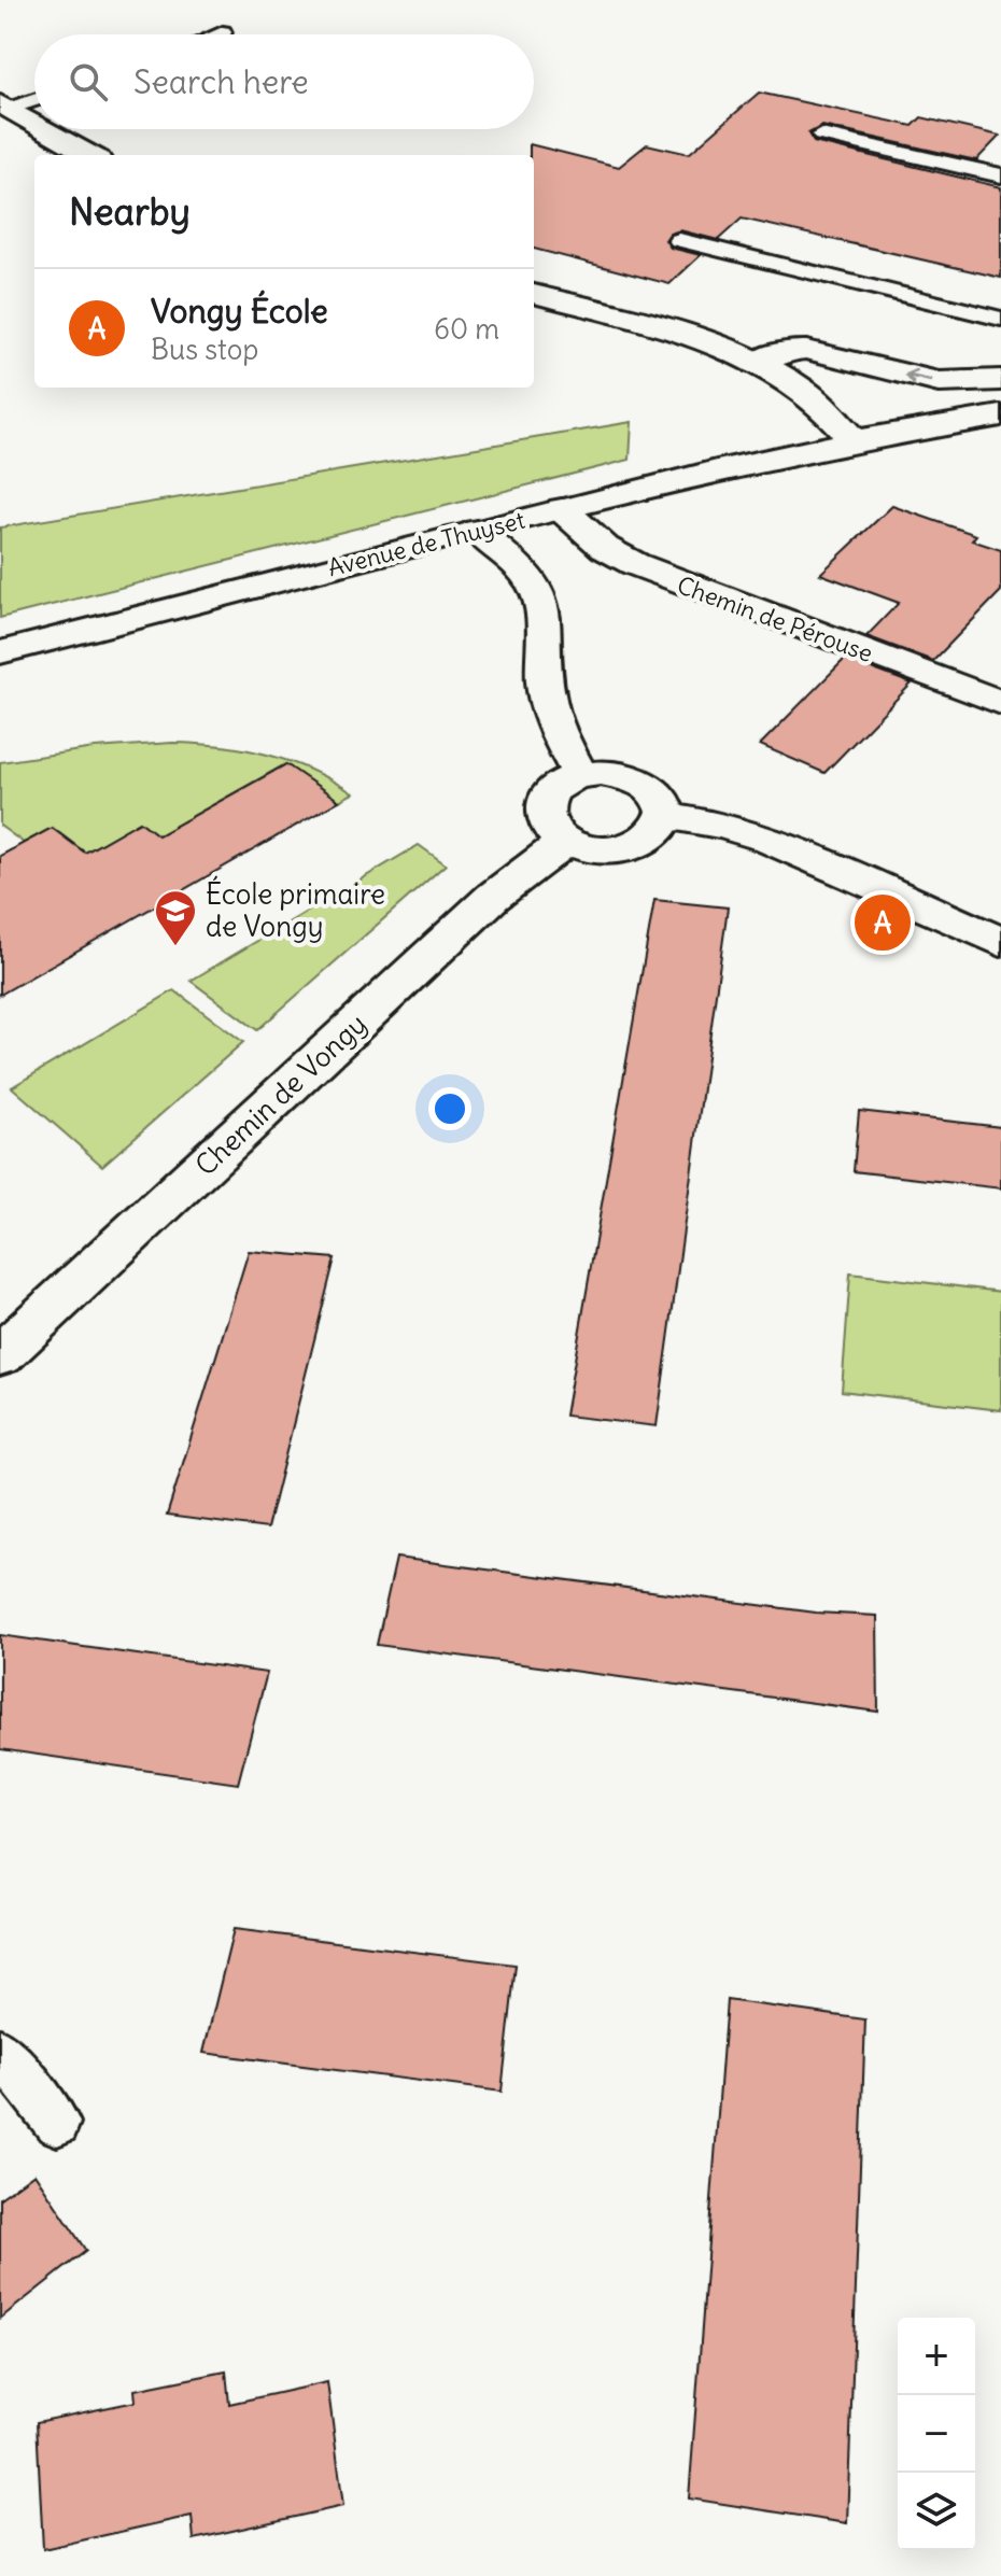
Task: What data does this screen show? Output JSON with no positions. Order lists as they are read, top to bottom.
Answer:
{
  "streets": {
    "street": ["Avenue de Thuyset", "Chemin de Pérouse", "Chemin de Vongy"]
  },
  "crossings": [
    ["Avenue de Thuyset", "Chemin de Pérouse"]
  ],
  "places": {
    "school or university": ["École primaire de Vongy"]
  },
  "page": {
    "search": "Search here",
    "heading": "Nearby",
    "list": [
      {
        "mark": "A",
        "name": "Vongy École",
        "note": "Bus stop",
        "value": "60 m"
      }
    ],
    "pins": "A",
    "map_buttons": ["+", "−"]
  }
}
